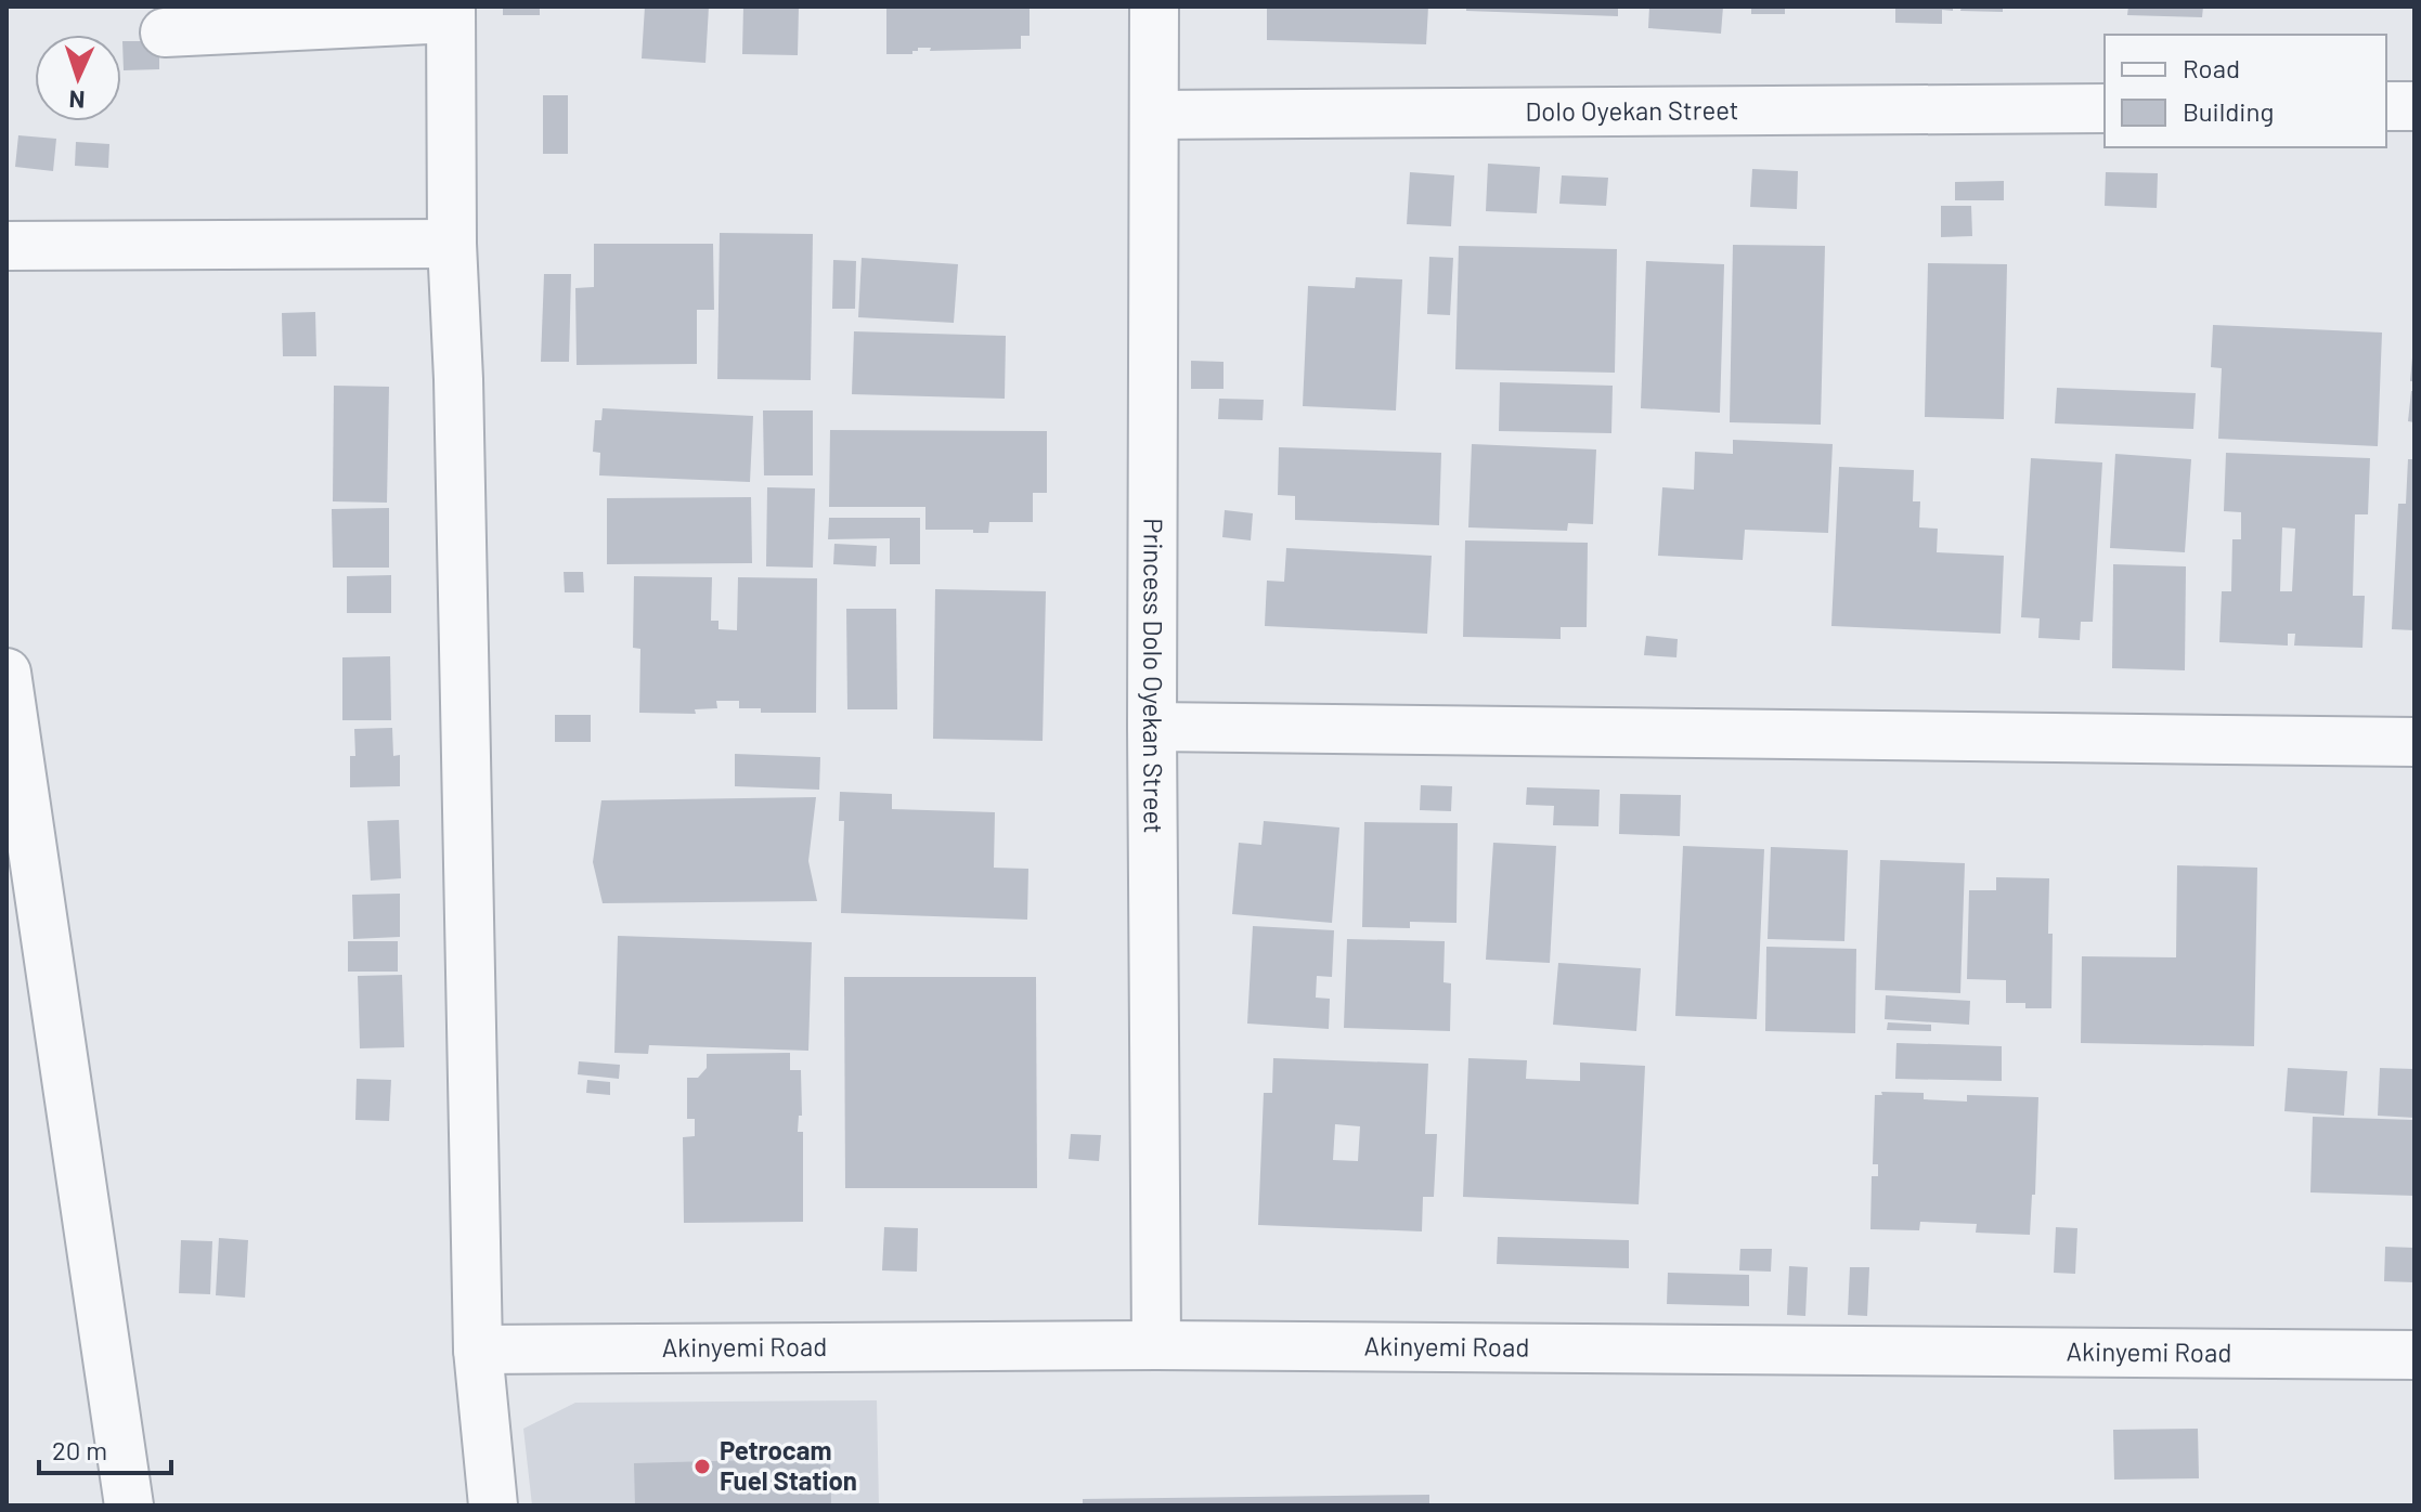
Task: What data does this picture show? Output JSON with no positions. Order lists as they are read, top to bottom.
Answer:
{
  "streets": {
    "street": ["Dolo Oyekan Street", "Princess Dolo Oyekan Street", "Akinyemi Road"]
  },
  "crossings": [
    ["Dolo Oyekan Street", "Princess Dolo Oyekan Street"],
    ["Princess Dolo Oyekan Street", "Akinyemi Road"]
  ],
  "places": ["Petrocam Fuel Station"],
  "legend": ["Road", "Building"],
  "scale_bar": "20 m",
  "north": "bottom"
}
